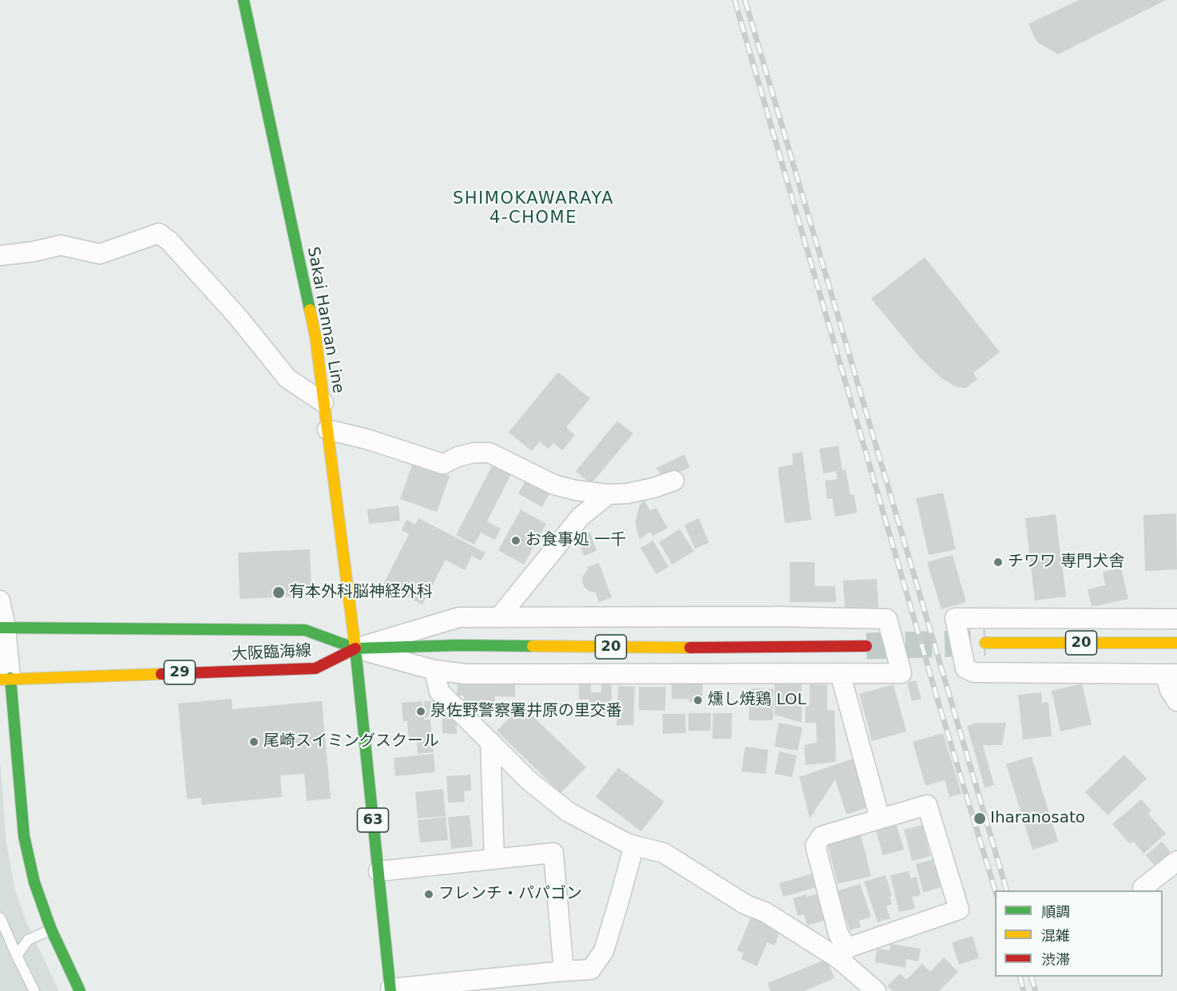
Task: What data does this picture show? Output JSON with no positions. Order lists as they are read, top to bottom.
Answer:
{
  "streets": {
    "main road": [
      "Sakai Hannan Line",
      "20",
      "大阪臨海線",
      "29",
      "63"
    ]
  },
  "crossings": [
    ["Sakai Hannan Line", "20"],
    ["Sakai Hannan Line", "大阪臨海線"],
    ["Sakai Hannan Line", "63"],
    ["20", "大阪臨海線"],
    ["20", "63"],
    ["大阪臨海線", "63"]
  ],
  "districts": ["SHIMOKAWARAYA 4-CHOME"],
  "places": [
    "お食事処 一千",
    "チワワ 専門犬舎",
    "有本外科脳神経外科",
    "燻し焼鶏 LOL",
    "泉佐野警察署井原の里交番",
    "尾崎スイミングスクール",
    "Iharanosato",
    "フレンチ・パパゴン"
  ],
  "legend": ["順調", "混雑", "渋滞"]
}
